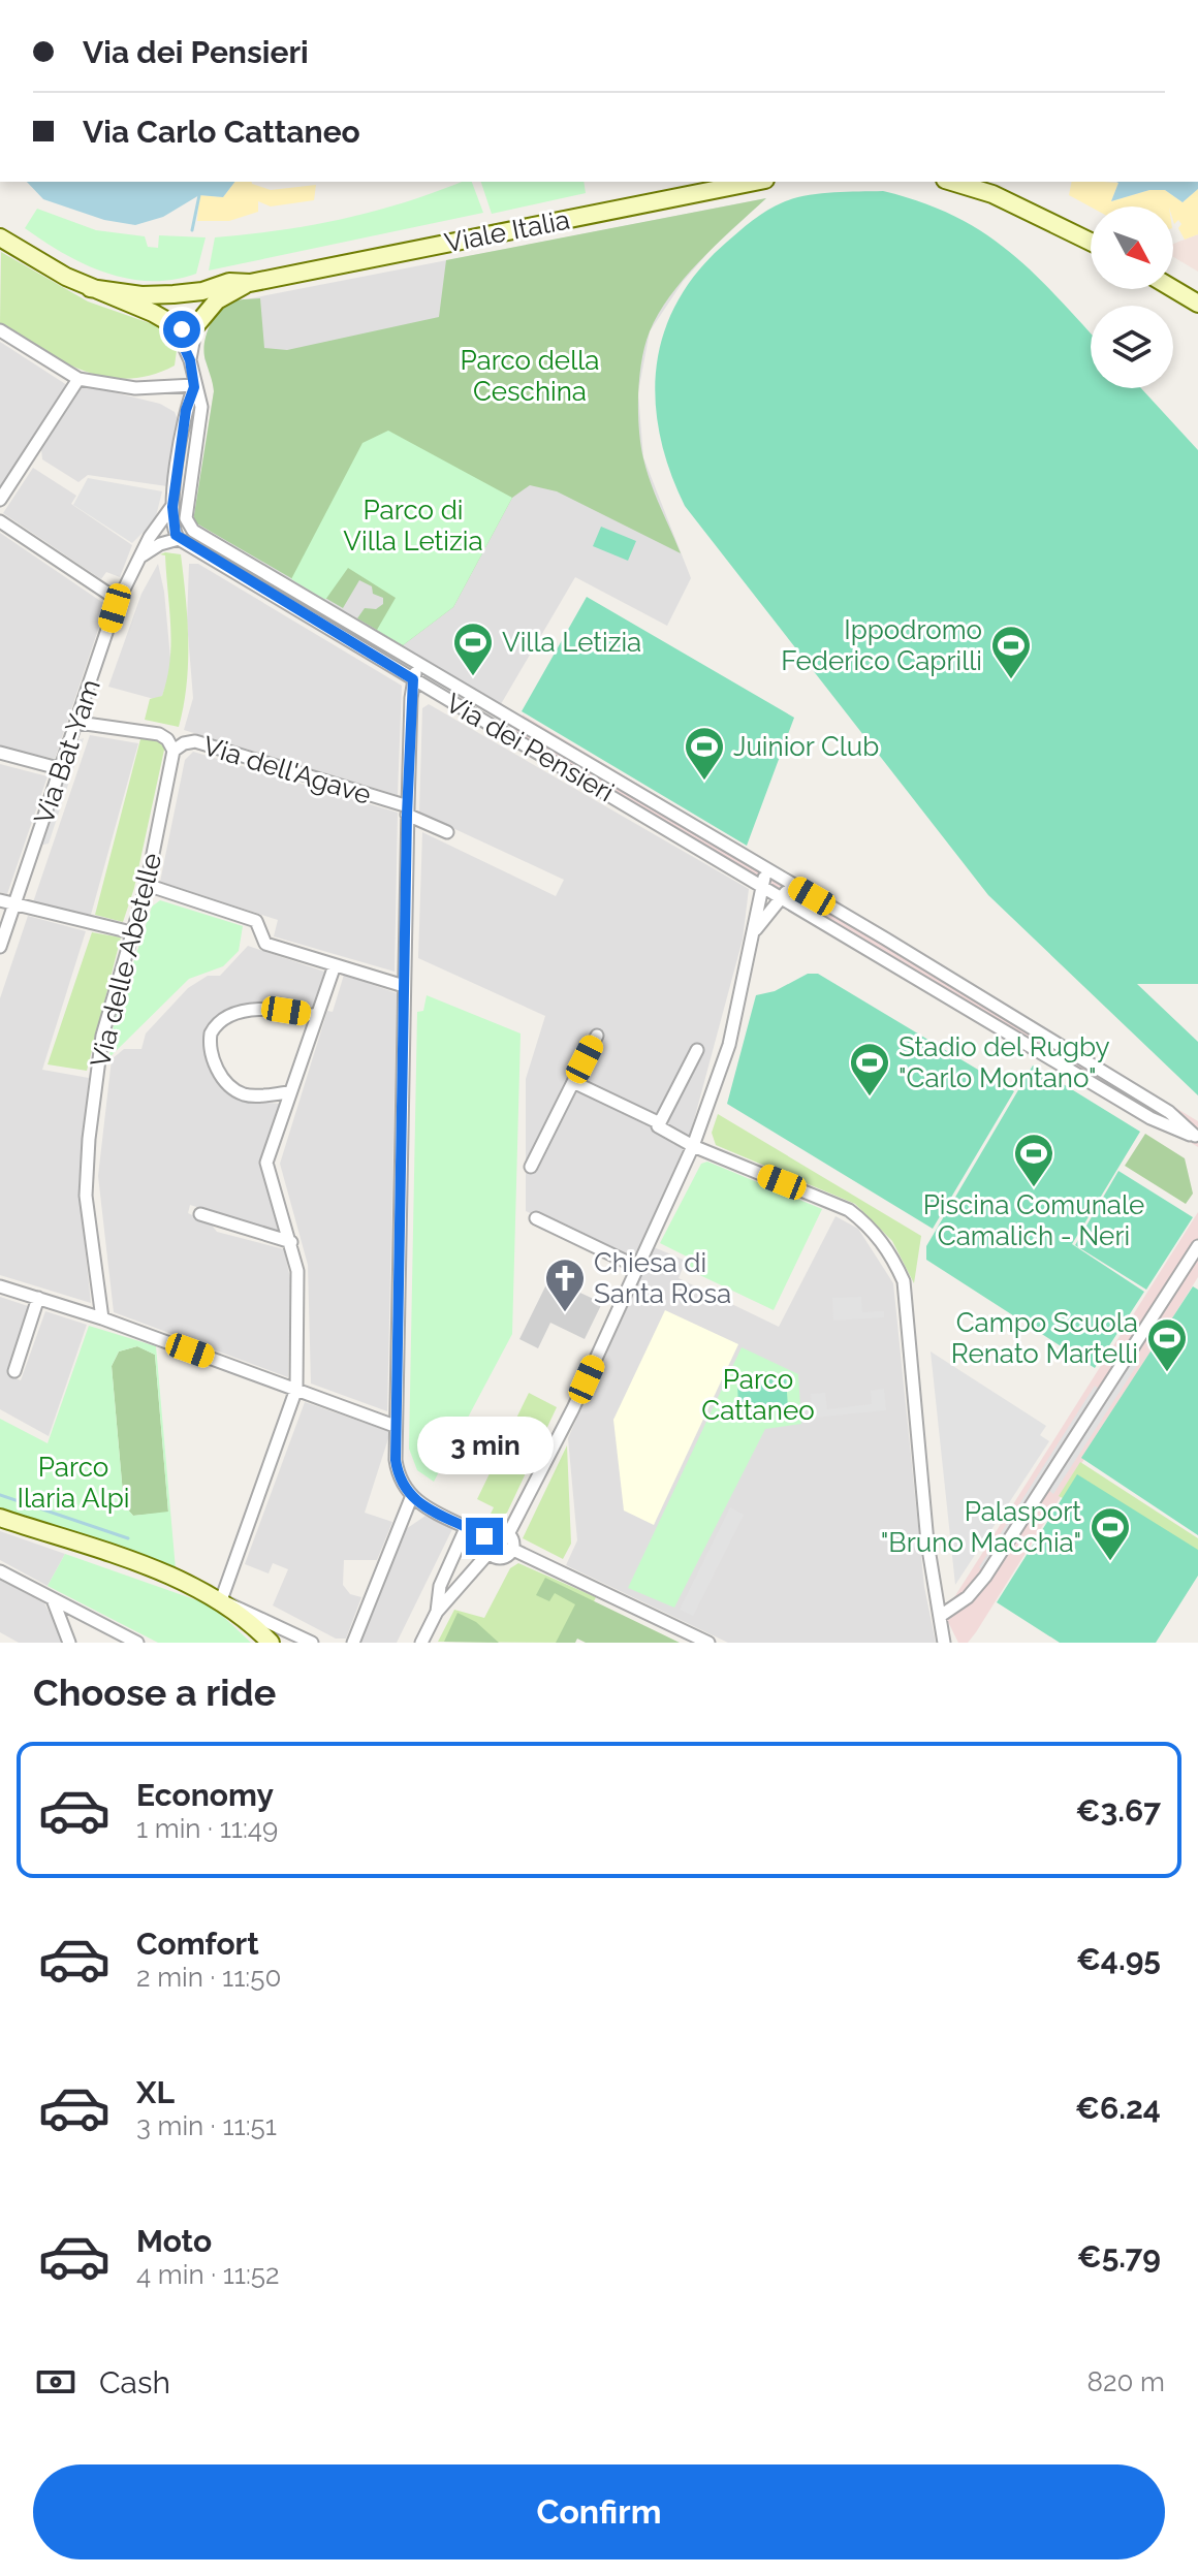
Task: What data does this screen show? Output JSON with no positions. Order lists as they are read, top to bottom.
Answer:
{
  "streets": {
    "main road": ["Viale Italia"],
    "street": [
      "Via dei Pensieri",
      "Via Bat-Yam",
      "Via dell'Agave",
      "Via delle Abetelle"
    ]
  },
  "crossings": [
    ["Viale Italia", "Via dei Pensieri"],
    ["Via dei Pensieri", "Via Bat-Yam"],
    ["Via Bat-Yam", "Via dell'Agave"],
    ["Via dell'Agave", "Via delle Abetelle"]
  ],
  "parks": [
    "Parco della Ceschina",
    "Parco di Villa Letizia",
    "Parco Cattaneo",
    "Parco Ilaria Alpi"
  ],
  "places": {
    "sports": [
      "Villa Letizia",
      "Ippodromo Federico Caprilli",
      "Juinior Club",
      "Stadio del Rugby \"Carlo Montano\"",
      "Piscina Comunale Camalich - Neri",
      "Campo Scuola Renato Martelli",
      "Palasport \"Bruno Macchia\""
    ],
    "church": ["Chiesa di Santa Rosa"]
  },
  "north": "bottom right",
  "page": {
    "banner": ["Via dei Pensieri", "Via Carlo Cattaneo"],
    "bubble": "3 min",
    "heading": "Choose a ride",
    "list": [
      {
        "name": "Economy",
        "note": "1 min · 11:49",
        "value": "€3.67"
      },
      {
        "name": "Comfort",
        "note": "2 min · 11:50",
        "value": "€4.95"
      },
      {
        "name": "XL",
        "note": "3 min · 11:51",
        "value": "€6.24"
      },
      {
        "name": "Moto",
        "note": "4 min · 11:52",
        "value": "€5.79"
      }
    ],
    "pay": ["Cash", "820 m"],
    "buttons": "Confirm"
  }
}
